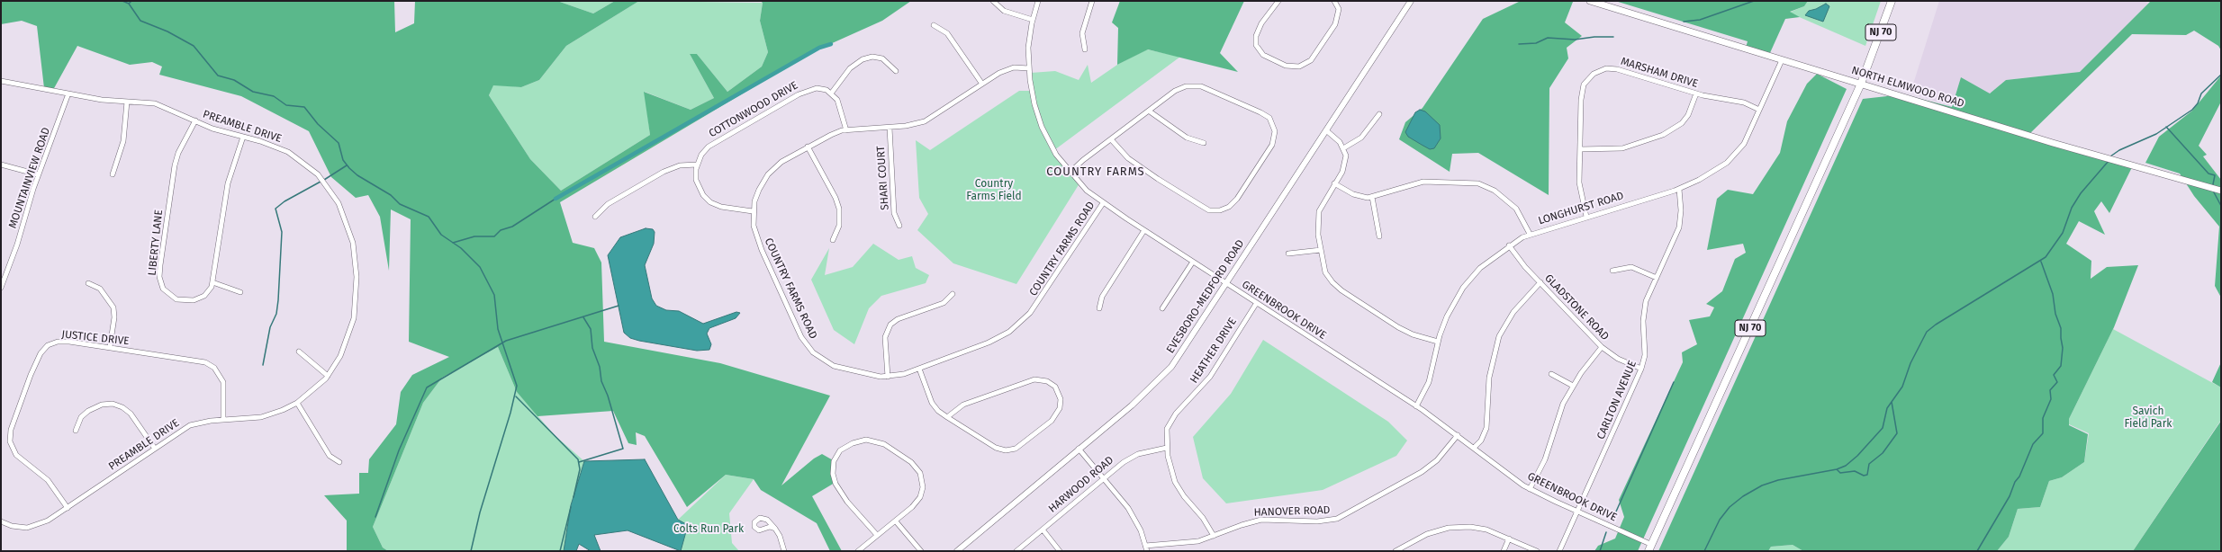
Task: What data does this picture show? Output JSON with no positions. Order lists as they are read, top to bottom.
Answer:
{
  "streets": {
    "highway": ["NJ 70"],
    "main road": ["NORTH ELMWOOD ROAD"],
    "street": [
      "MARSHAM DRIVE",
      "COTTONWOOD DRIVE",
      "PREAMBLE DRIVE",
      "MOUNTAINVIEW ROAD",
      "SHARI COURT",
      "LONGHURST ROAD",
      "LIBERTY LANE",
      "COUNTRY FARMS ROAD",
      "EVESBORO-MEDFORD ROAD",
      "GLADSTONE ROAD",
      "GREENBROOK DRIVE",
      "JUSTICE DRIVE",
      "HEATHER DRIVE",
      "CARLTON AVENUE",
      "HARWOOD ROAD",
      "HANOVER ROAD"
    ]
  },
  "crossings": [
    ["NJ 70", "NORTH ELMWOOD ROAD"],
    ["NJ 70", "GREENBROOK DRIVE"],
    ["MARSHAM DRIVE", "LONGHURST ROAD"],
    ["NORTH ELMWOOD ROAD", "LONGHURST ROAD"],
    ["PREAMBLE DRIVE", "MOUNTAINVIEW ROAD"],
    ["PREAMBLE DRIVE", "LIBERTY LANE"],
    ["PREAMBLE DRIVE", "JUSTICE DRIVE"],
    ["SHARI COURT", "COUNTRY FARMS ROAD"],
    ["LONGHURST ROAD", "GLADSTONE ROAD"],
    ["LONGHURST ROAD", "GREENBROOK DRIVE"],
    ["LONGHURST ROAD", "CARLTON AVENUE"],
    ["COUNTRY FARMS ROAD", "GREENBROOK DRIVE"],
    ["EVESBORO-MEDFORD ROAD", "GREENBROOK DRIVE"],
    ["GLADSTONE ROAD", "CARLTON AVENUE"],
    ["GREENBROOK DRIVE", "HEATHER DRIVE"],
    ["GREENBROOK DRIVE", "CARLTON AVENUE"],
    ["GREENBROOK DRIVE", "HANOVER ROAD"],
    ["HEATHER DRIVE", "HARWOOD ROAD"],
    ["HEATHER DRIVE", "HANOVER ROAD"]
  ],
  "districts": ["COUNTRY FARMS"],
  "parks": ["Country Farms Field", "Savich Field Park", "Colts Run Park"]
}
